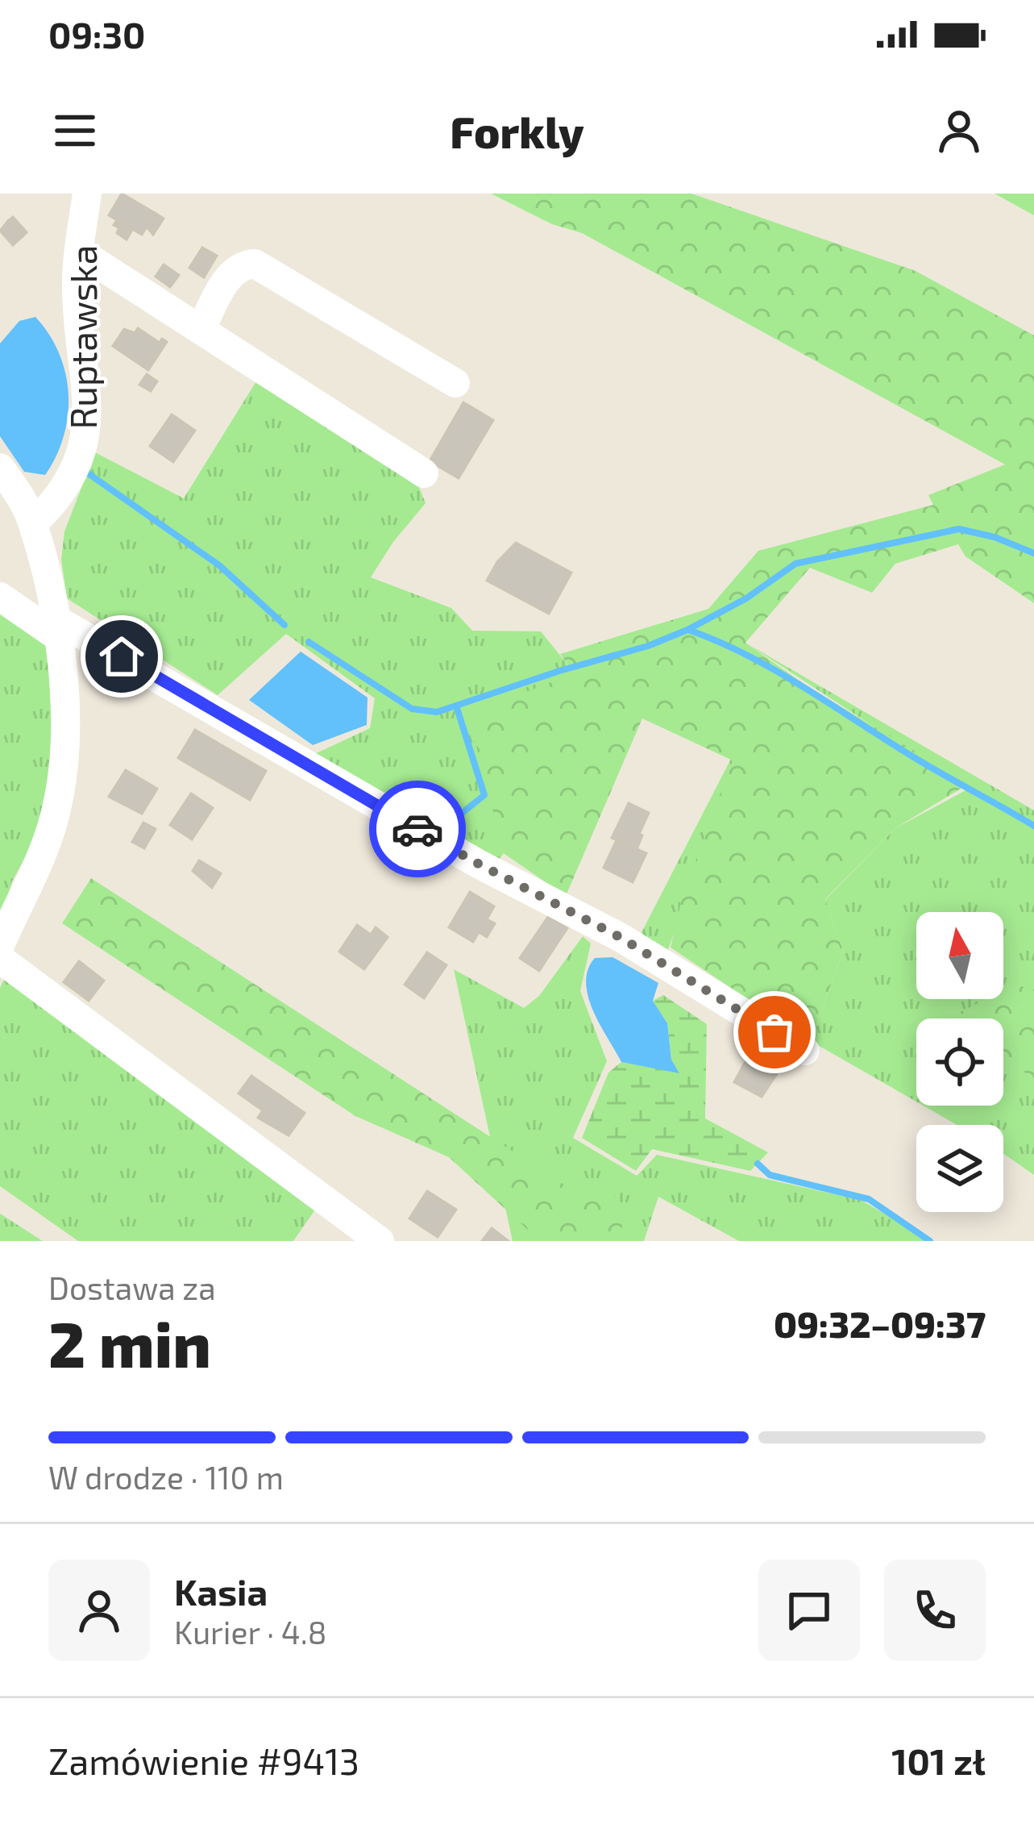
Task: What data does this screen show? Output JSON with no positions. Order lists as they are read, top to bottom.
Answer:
{
  "streets": {
    "street": ["Ruptawska"]
  },
  "north": "top",
  "page": {
    "status": "09:30",
    "header": "Forkly",
    "heading": ["2 min", "Dostawa za", "09:32–09:37"],
    "panel": [
      "Kasia",
      "Kurier · 4.8",
      "Zamówienie #9413",
      "101 zł"
    ],
    "bar": "W drodze · 110 m"
  }
}
